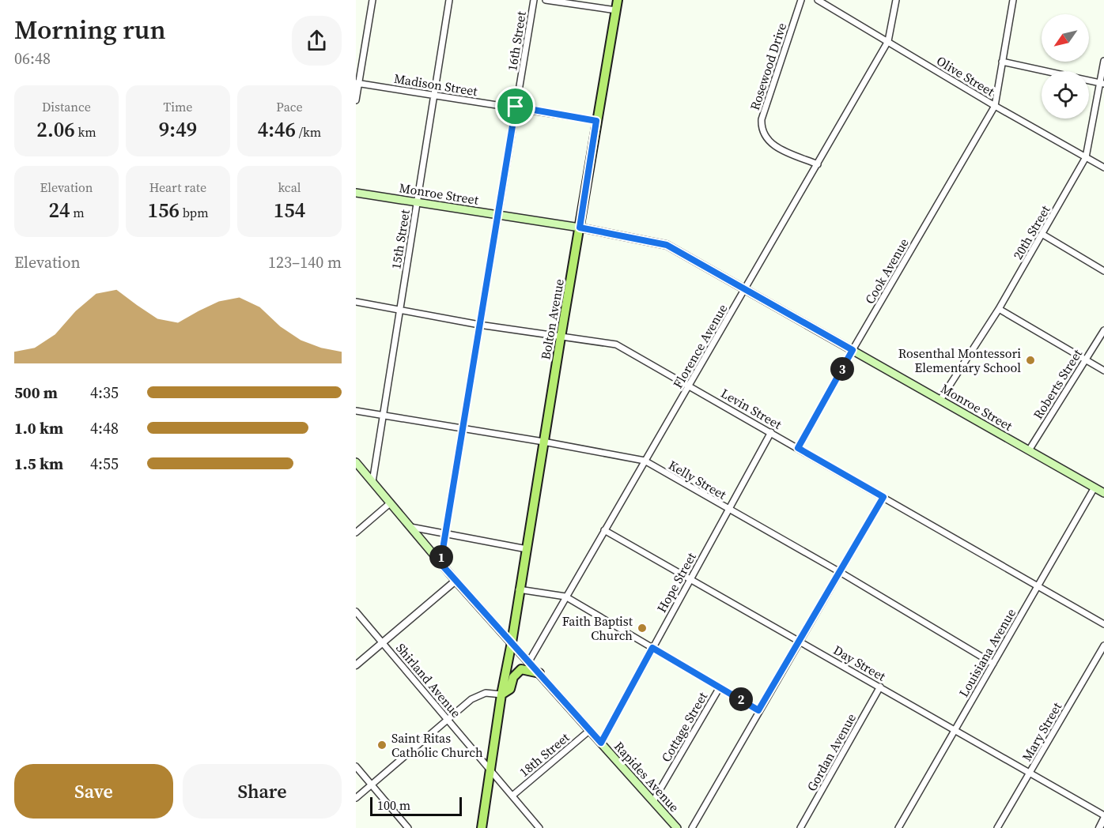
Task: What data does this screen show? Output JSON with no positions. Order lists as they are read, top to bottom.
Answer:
{
  "streets": {
    "main road": ["Monroe Street", "Bolton Avenue", "Rapides Avenue"],
    "street": [
      "16th Street",
      "Rosewood Drive",
      "Olive Street",
      "Madison Street",
      "20th Street",
      "15th Street",
      "Cook Avenue",
      "Florence Avenue",
      "Roberts Street",
      "Levin Street",
      "Kelly Street",
      "Hope Street",
      "Louisiana Avenue",
      "Day Street",
      "Shirland Avenue",
      "Cottage Street",
      "Mary Street",
      "Gordan Avenue",
      "18th Street"
    ]
  },
  "crossings": [
    ["16th Street", "Madison Street"],
    ["16th Street", "Monroe Street"],
    ["16th Street", "Levin Street"],
    ["16th Street", "Kelly Street"],
    ["16th Street", "Rapides Avenue"],
    ["Rosewood Drive", "Florence Avenue"],
    ["Olive Street", "20th Street"],
    ["Olive Street", "Cook Avenue"],
    ["Olive Street", "Florence Avenue"],
    ["Madison Street", "15th Street"],
    ["Madison Street", "Bolton Avenue"],
    ["Monroe Street", "20th Street"],
    ["Monroe Street", "15th Street"],
    ["Monroe Street", "Cook Avenue"],
    ["Monroe Street", "Bolton Avenue"],
    ["Monroe Street", "Florence Avenue"],
    ["Monroe Street", "Roberts Street"],
    ["Monroe Street", "Louisiana Avenue"],
    ["15th Street", "Levin Street"],
    ["15th Street", "Kelly Street"],
    ["15th Street", "Rapides Avenue"],
    ["Cook Avenue", "Levin Street"],
    ["Bolton Avenue", "Levin Street"],
    ["Bolton Avenue", "Kelly Street"],
    ["Bolton Avenue", "Shirland Avenue"],
    ["Bolton Avenue", "Rapides Avenue"],
    ["Florence Avenue", "Levin Street"],
    ["Florence Avenue", "Kelly Street"],
    ["Florence Avenue", "Day Street"],
    ["Florence Avenue", "Rapides Avenue"],
    ["Levin Street", "Hope Street"],
    ["Levin Street", "Louisiana Avenue"],
    ["Kelly Street", "Hope Street"],
    ["Kelly Street", "Louisiana Avenue"],
    ["Hope Street", "Day Street"],
    ["Hope Street", "Rapides Avenue"],
    ["Louisiana Avenue", "Day Street"],
    ["Day Street", "Mary Street"],
    ["Day Street", "Gordan Avenue"],
    ["Shirland Avenue", "18th Street"],
    ["Cottage Street", "Rapides Avenue"],
    ["18th Street", "Rapides Avenue"]
  ],
  "places": ["Rosenthal Montessori Elementary School", "Faith Baptist Church", "Saint Ritas Catholic Church"],
  "scale_bar": "100 m",
  "north": "bottom left",
  "page": {
    "heading": ["Morning run", "06:48"],
    "stats": [
      ["Distance", "2.06 km"],
      ["Time", "9:49"],
      ["Pace", "4:46 /km"],
      ["Elevation", "24 m"],
      ["Heart rate", "156 bpm"],
      ["kcal", "154"]
    ],
    "chart": ["Elevation", "123–140 m"],
    "pins": ["3", "1", "2"],
    "list": [
      {
        "name": "500 m",
        "note": "4:35"
      },
      {
        "name": "1.0 km",
        "note": "4:48"
      },
      {
        "name": "1.5 km",
        "note": "4:55"
      }
    ],
    "buttons": ["Save", "Share"],
    "scale": "100 m"
  }
}
